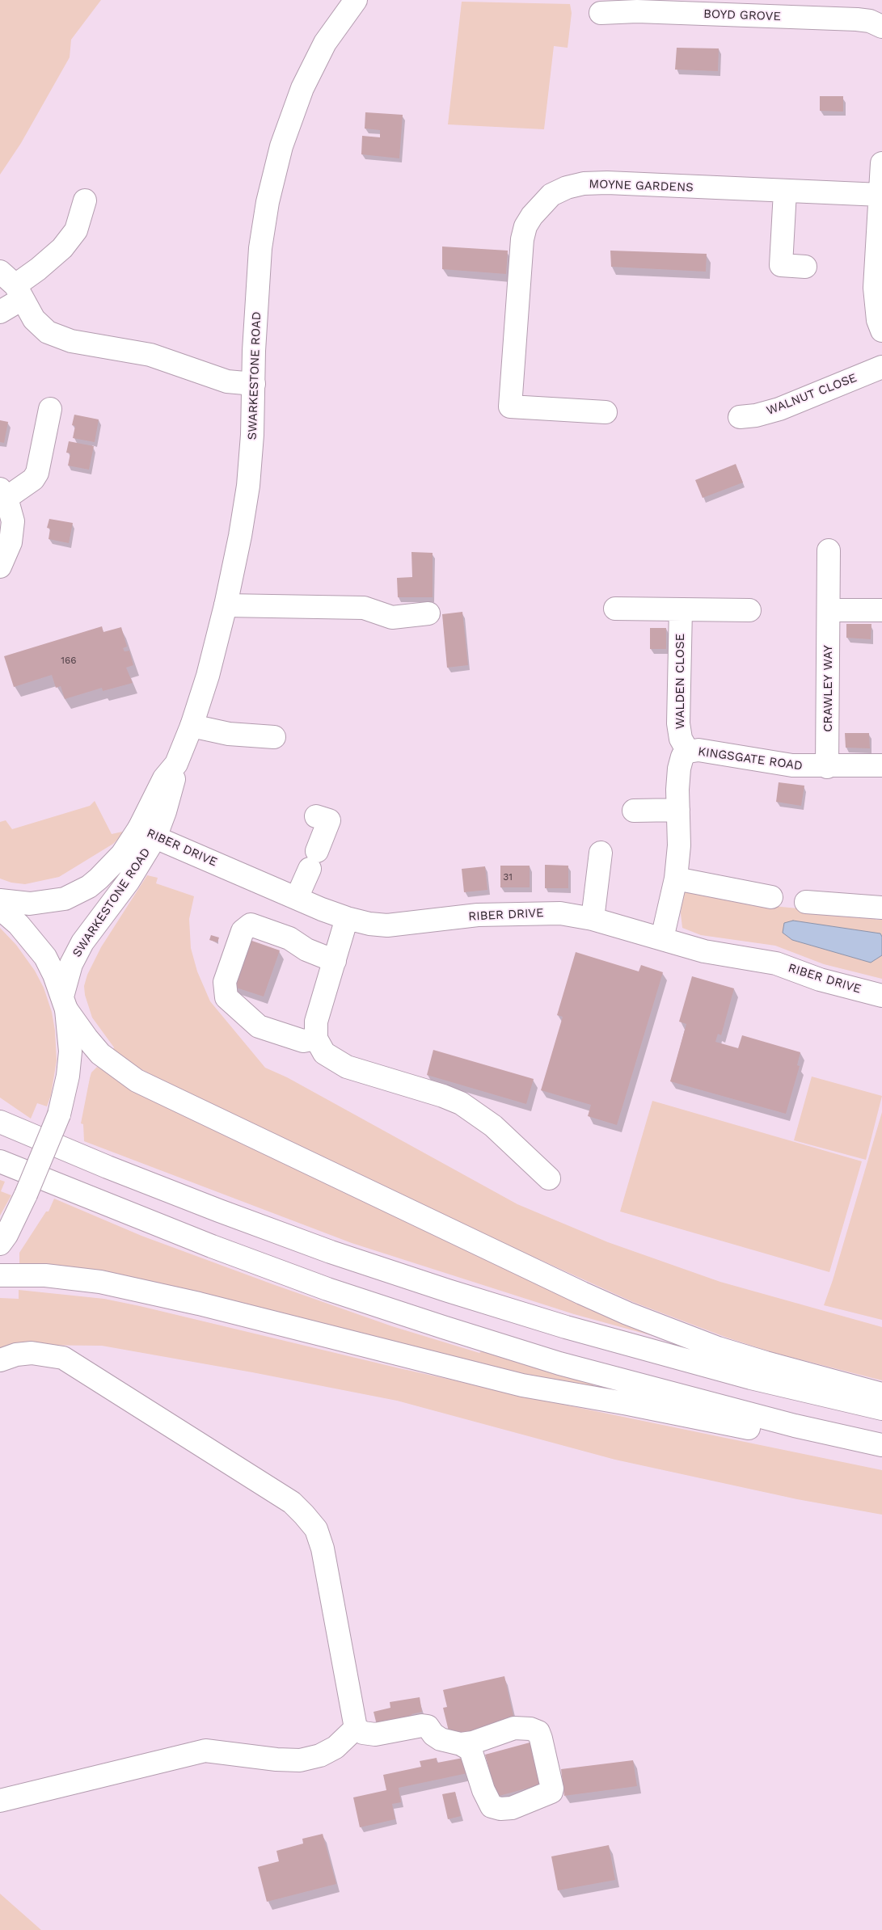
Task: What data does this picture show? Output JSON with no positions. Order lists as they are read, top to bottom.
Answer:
{
  "streets": {
    "main road": [
      "BOYD GROVE",
      "MOYNE GARDENS",
      "SWARKESTONE ROAD",
      "WALNUT CLOSE",
      "WALDEN CLOSE",
      "CRAWLEY WAY",
      "KINGSGATE ROAD",
      "RIBER DRIVE"
    ]
  },
  "crossings": [
    ["SWARKESTONE ROAD", "RIBER DRIVE"],
    ["WALDEN CLOSE", "KINGSGATE ROAD"],
    ["CRAWLEY WAY", "KINGSGATE ROAD"],
    ["KINGSGATE ROAD", "RIBER DRIVE"]
  ],
  "house_numbers": ["166", "31"]
}
